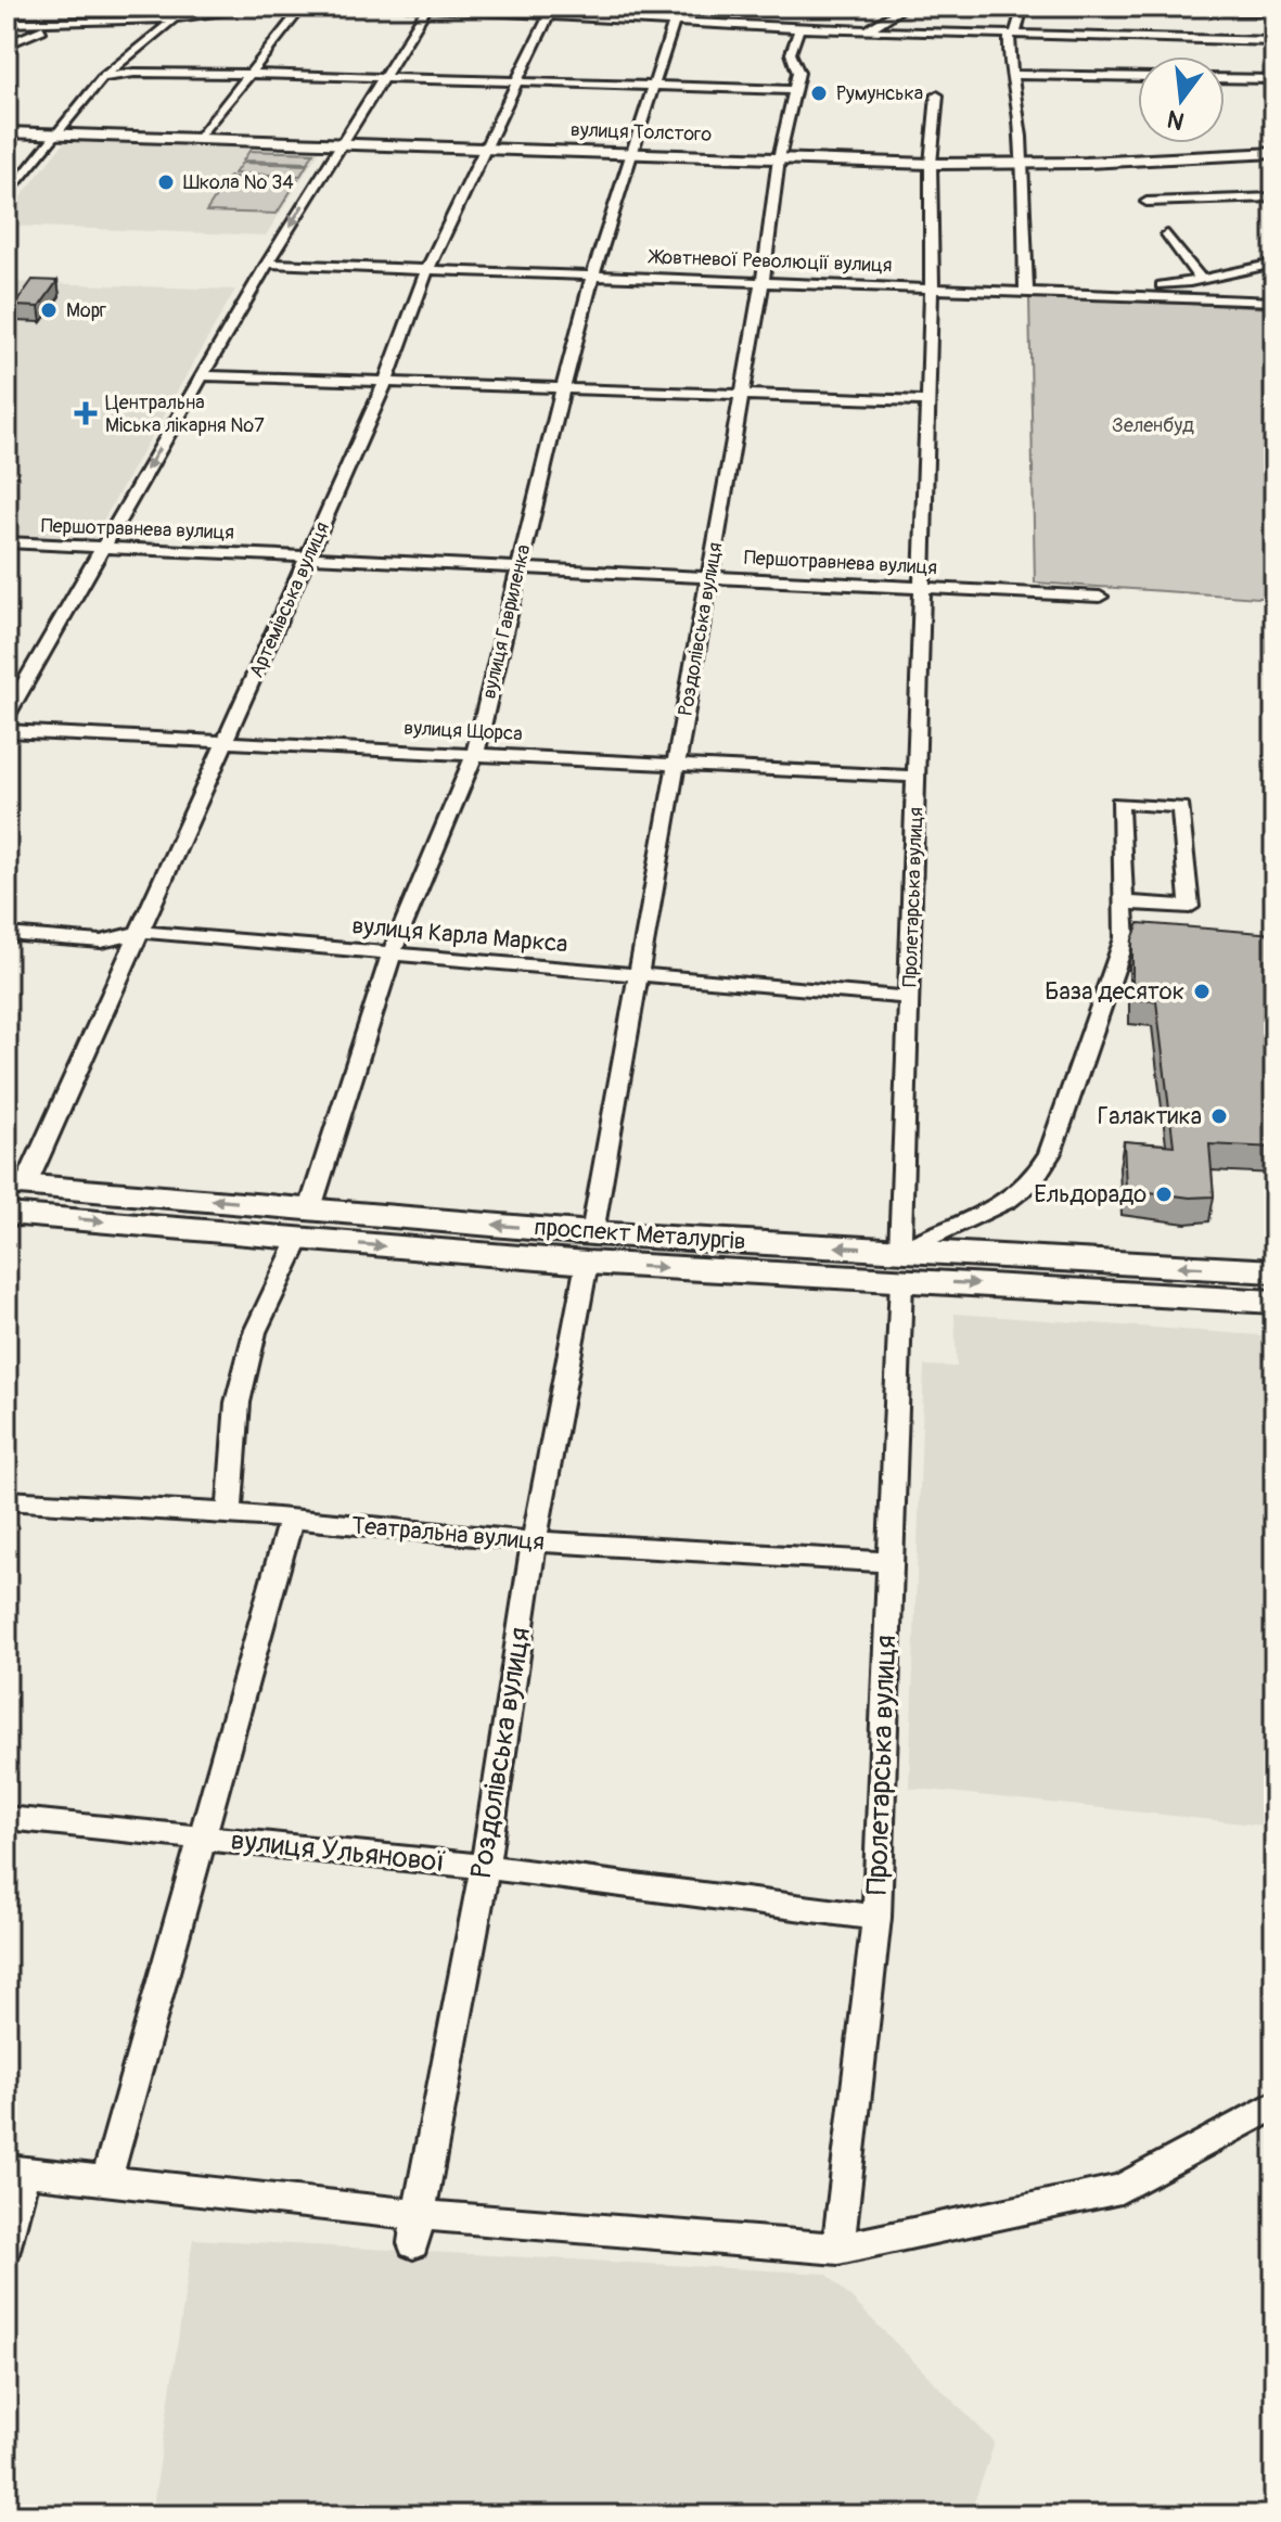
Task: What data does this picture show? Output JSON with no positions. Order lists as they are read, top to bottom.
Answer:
{
  "streets": {
    "street": [
      "вулиця Толстого",
      "Жовтневої Революції вулиця",
      "Першотравнева вулиця",
      "Артемівська вулиця",
      "вулиця Гавриленка",
      "Роздолівська вулиця",
      "вулиця Щорса",
      "Пролетарська вулиця",
      "вулиця Карла Маркса",
      "проспект Металургів",
      "Театральна вулиця",
      "вулиця Ульянової"
    ]
  },
  "crossings": [
    ["вулиця Толстого", "Артемівська вулиця"],
    ["вулиця Толстого", "вулиця Гавриленка"],
    ["вулиця Толстого", "Роздолівська вулиця"],
    ["вулиця Толстого", "Пролетарська вулиця"],
    ["Жовтневої Революції вулиця", "Артемівська вулиця"],
    ["Жовтневої Революції вулиця", "вулиця Гавриленка"],
    ["Жовтневої Революції вулиця", "Роздолівська вулиця"],
    ["Жовтневої Революції вулиця", "Пролетарська вулиця"],
    ["Першотравнева вулиця", "Артемівська вулиця"],
    ["Першотравнева вулиця", "вулиця Гавриленка"],
    ["Першотравнева вулиця", "Роздолівська вулиця"],
    ["Першотравнева вулиця", "Пролетарська вулиця"],
    ["Артемівська вулиця", "вулиця Щорса"],
    ["Артемівська вулиця", "вулиця Карла Маркса"],
    ["Артемівська вулиця", "проспект Металургів"],
    ["вулиця Гавриленка", "вулиця Щорса"],
    ["вулиця Гавриленка", "вулиця Карла Маркса"],
    ["вулиця Гавриленка", "проспект Металургів"],
    ["вулиця Гавриленка", "Театральна вулиця"],
    ["Роздолівська вулиця", "вулиця Щорса"],
    ["Роздолівська вулиця", "вулиця Карла Маркса"],
    ["Роздолівська вулиця", "проспект Металургів"],
    ["Роздолівська вулиця", "Театральна вулиця"],
    ["Роздолівська вулиця", "вулиця Ульянової"],
    ["вулиця Щорса", "Пролетарська вулиця"],
    ["Пролетарська вулиця", "вулиця Карла Маркса"],
    ["Пролетарська вулиця", "проспект Металургів"],
    ["Пролетарська вулиця", "Театральна вулиця"],
    ["Пролетарська вулиця", "вулиця Ульянової"]
  ],
  "parks": ["Зеленбуд"],
  "places": {
    "other": [
      "Румунська",
      "Школа № 34",
      "Морг",
      "База десяток",
      "Галактика",
      "Ельдорадо"
    ],
    "health": ["Центральна Міська лікарня №7"]
  },
  "north": "bottom"
}
